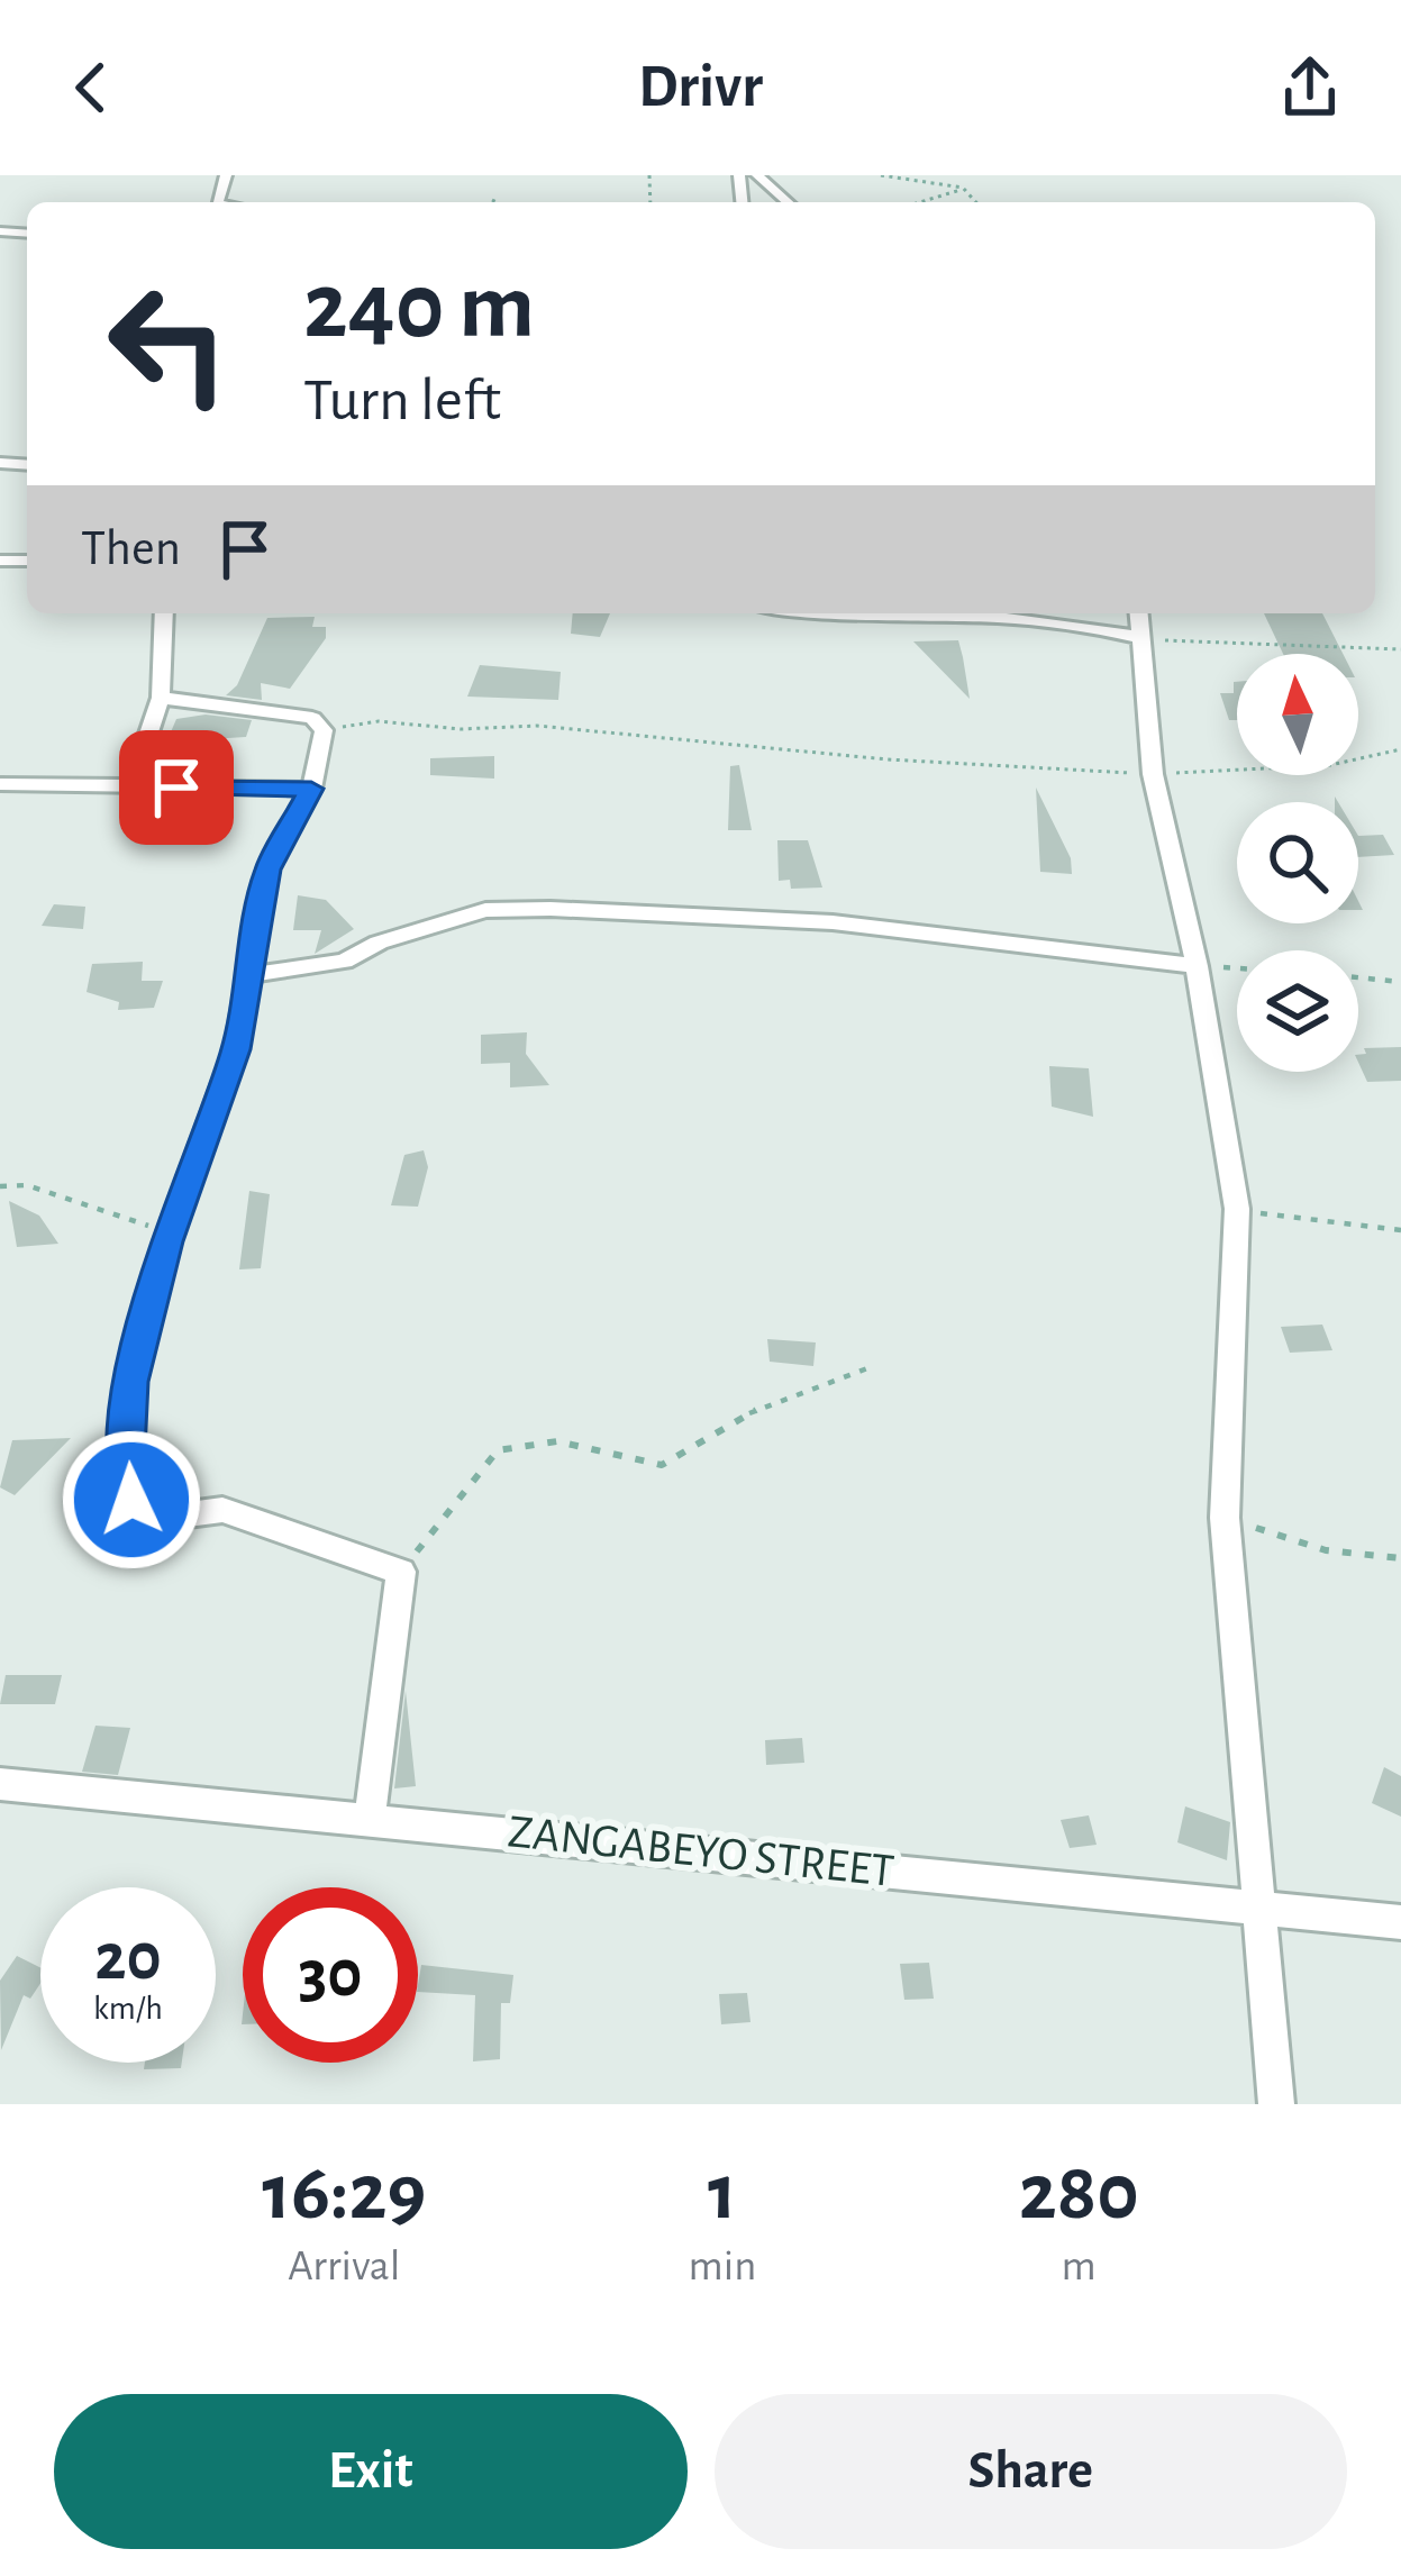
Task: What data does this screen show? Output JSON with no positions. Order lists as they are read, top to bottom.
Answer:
{
  "streets": {
    "street": ["ZANGABEYO STREET"]
  },
  "north": "top",
  "page": {
    "header": "Drivr",
    "turn": ["240 m", "Turn left"],
    "then": "Then",
    "speed": "20 km/h",
    "limit": "30",
    "eta": [
      "16:29",
      "Arrival",
      "1",
      "min",
      "280",
      "m"
    ],
    "buttons": ["Exit", "Share"]
  }
}
